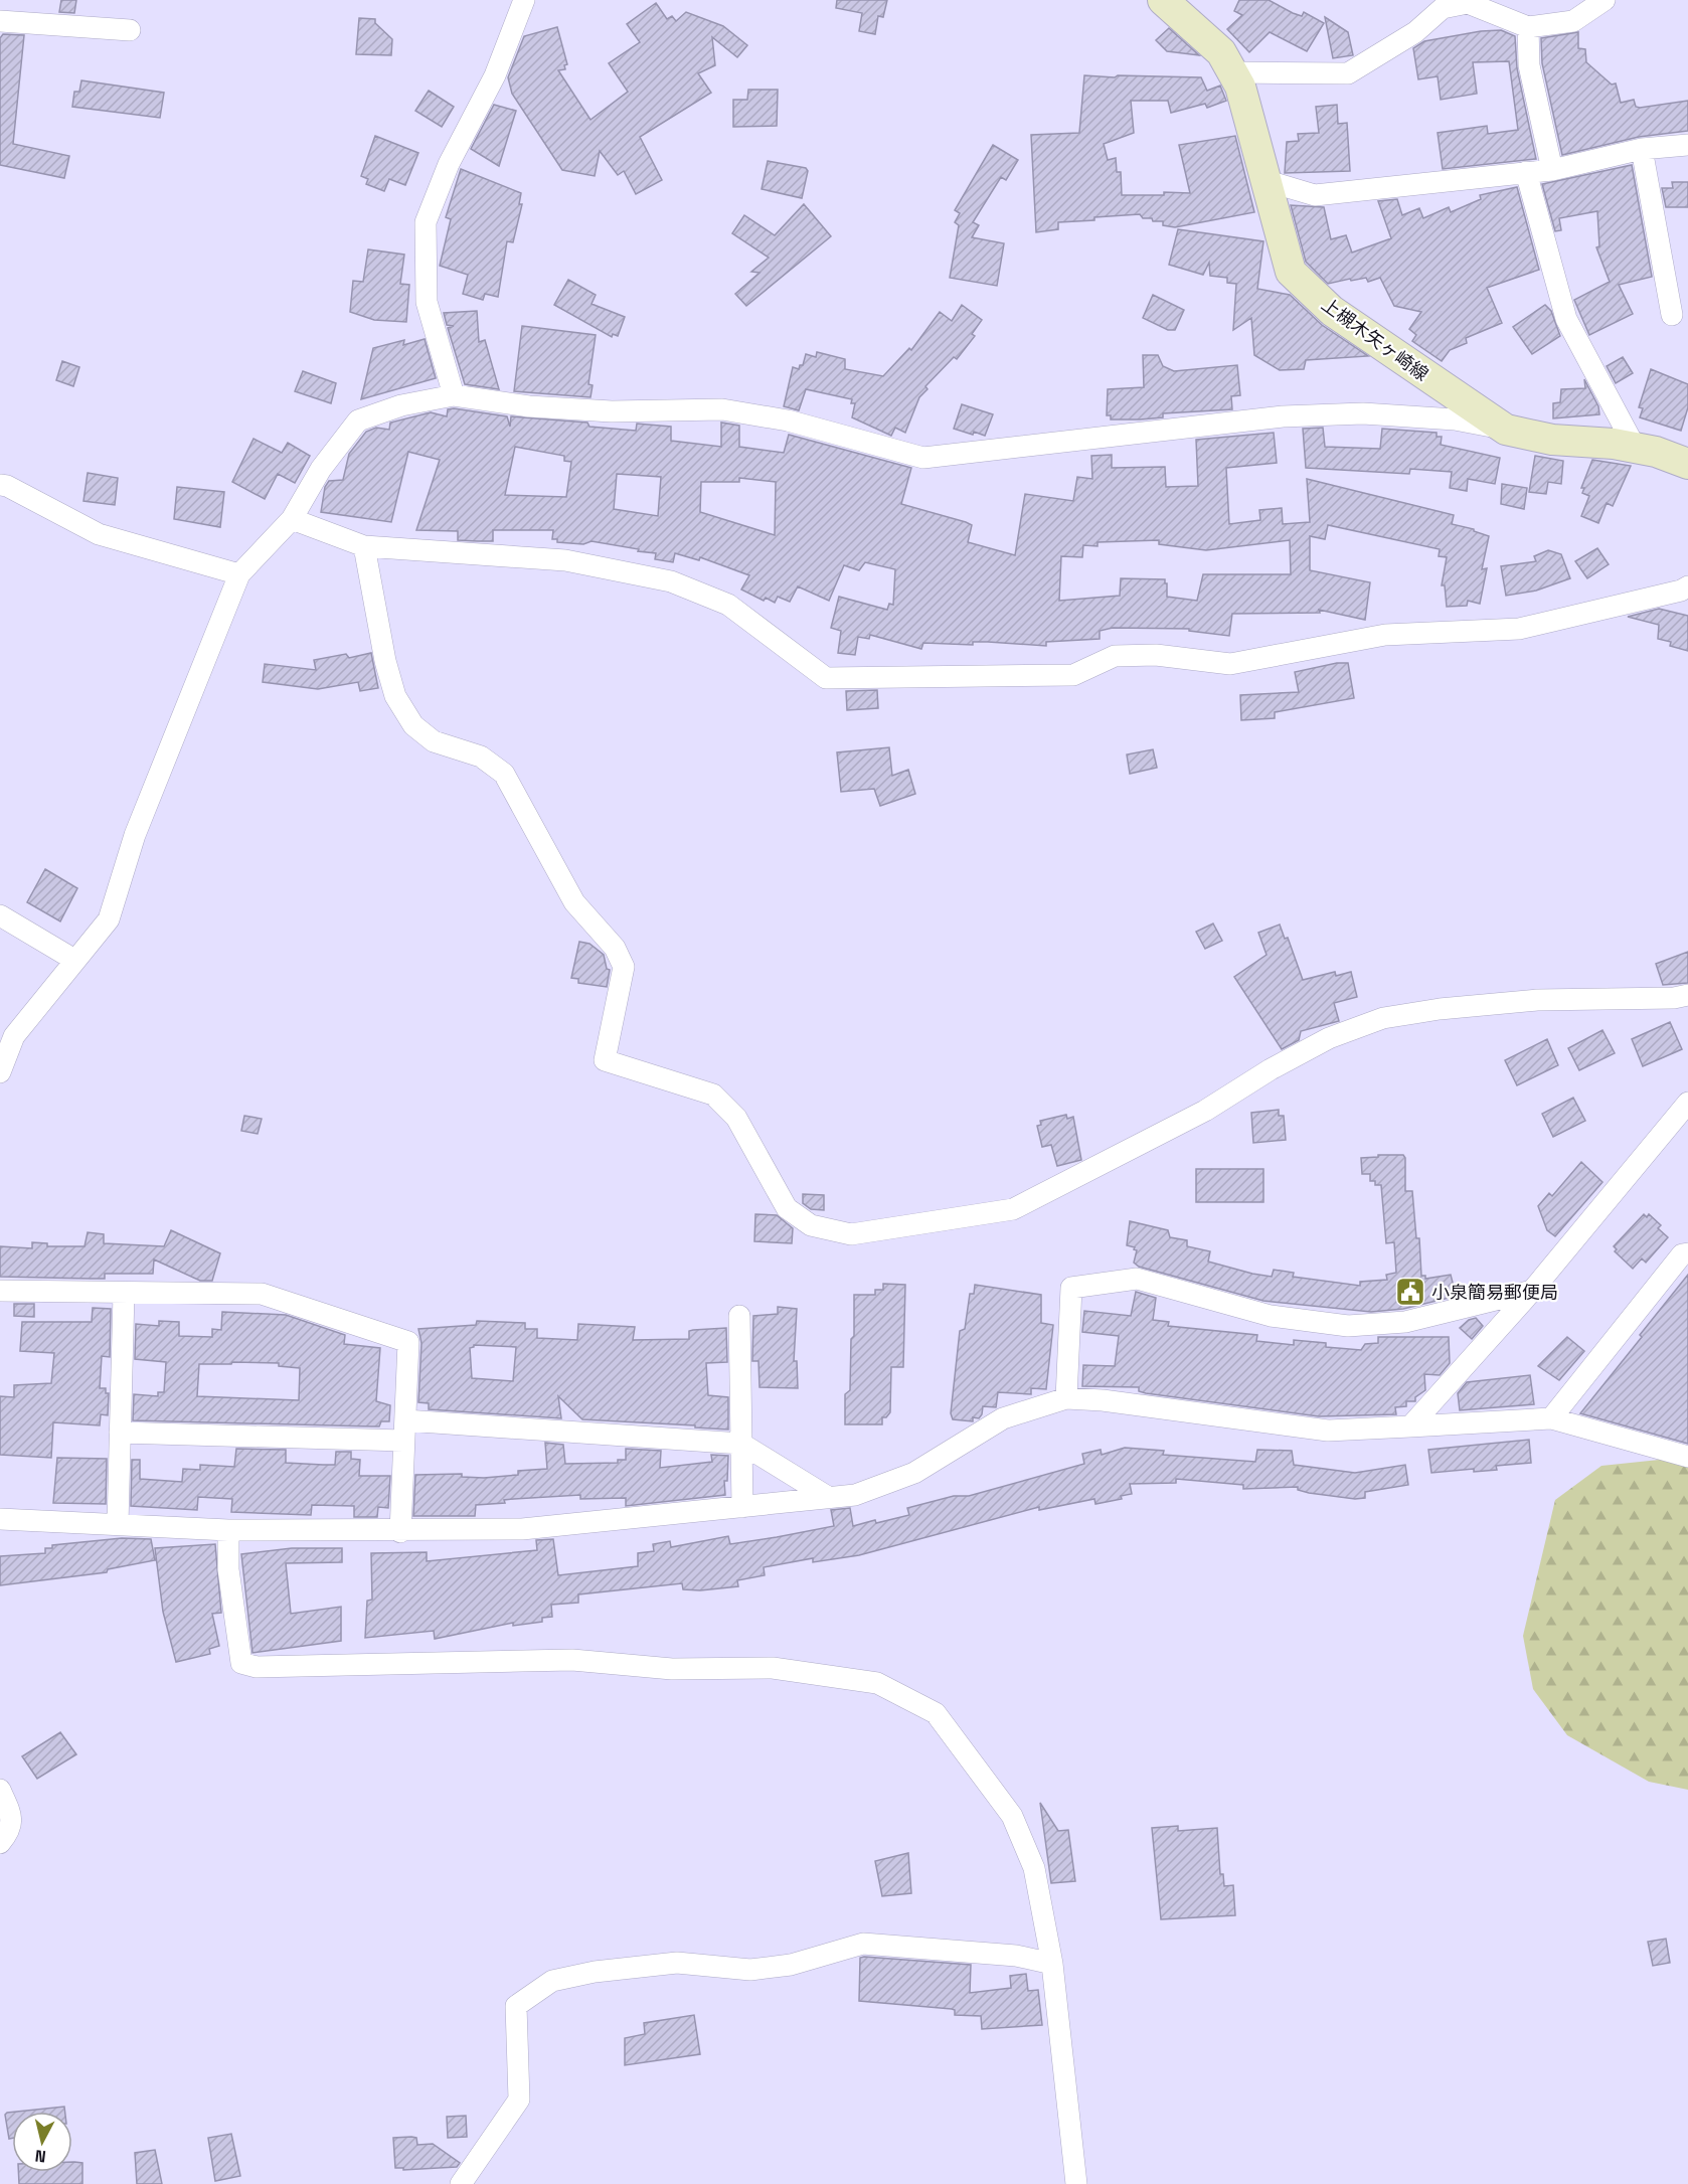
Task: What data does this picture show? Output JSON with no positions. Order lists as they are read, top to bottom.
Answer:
{
  "streets": {
    "main road": ["上槻木矢ヶ崎線"]
  },
  "places": {
    "public building": ["小泉簡易郵便局"]
  },
  "north": "bottom"
}
